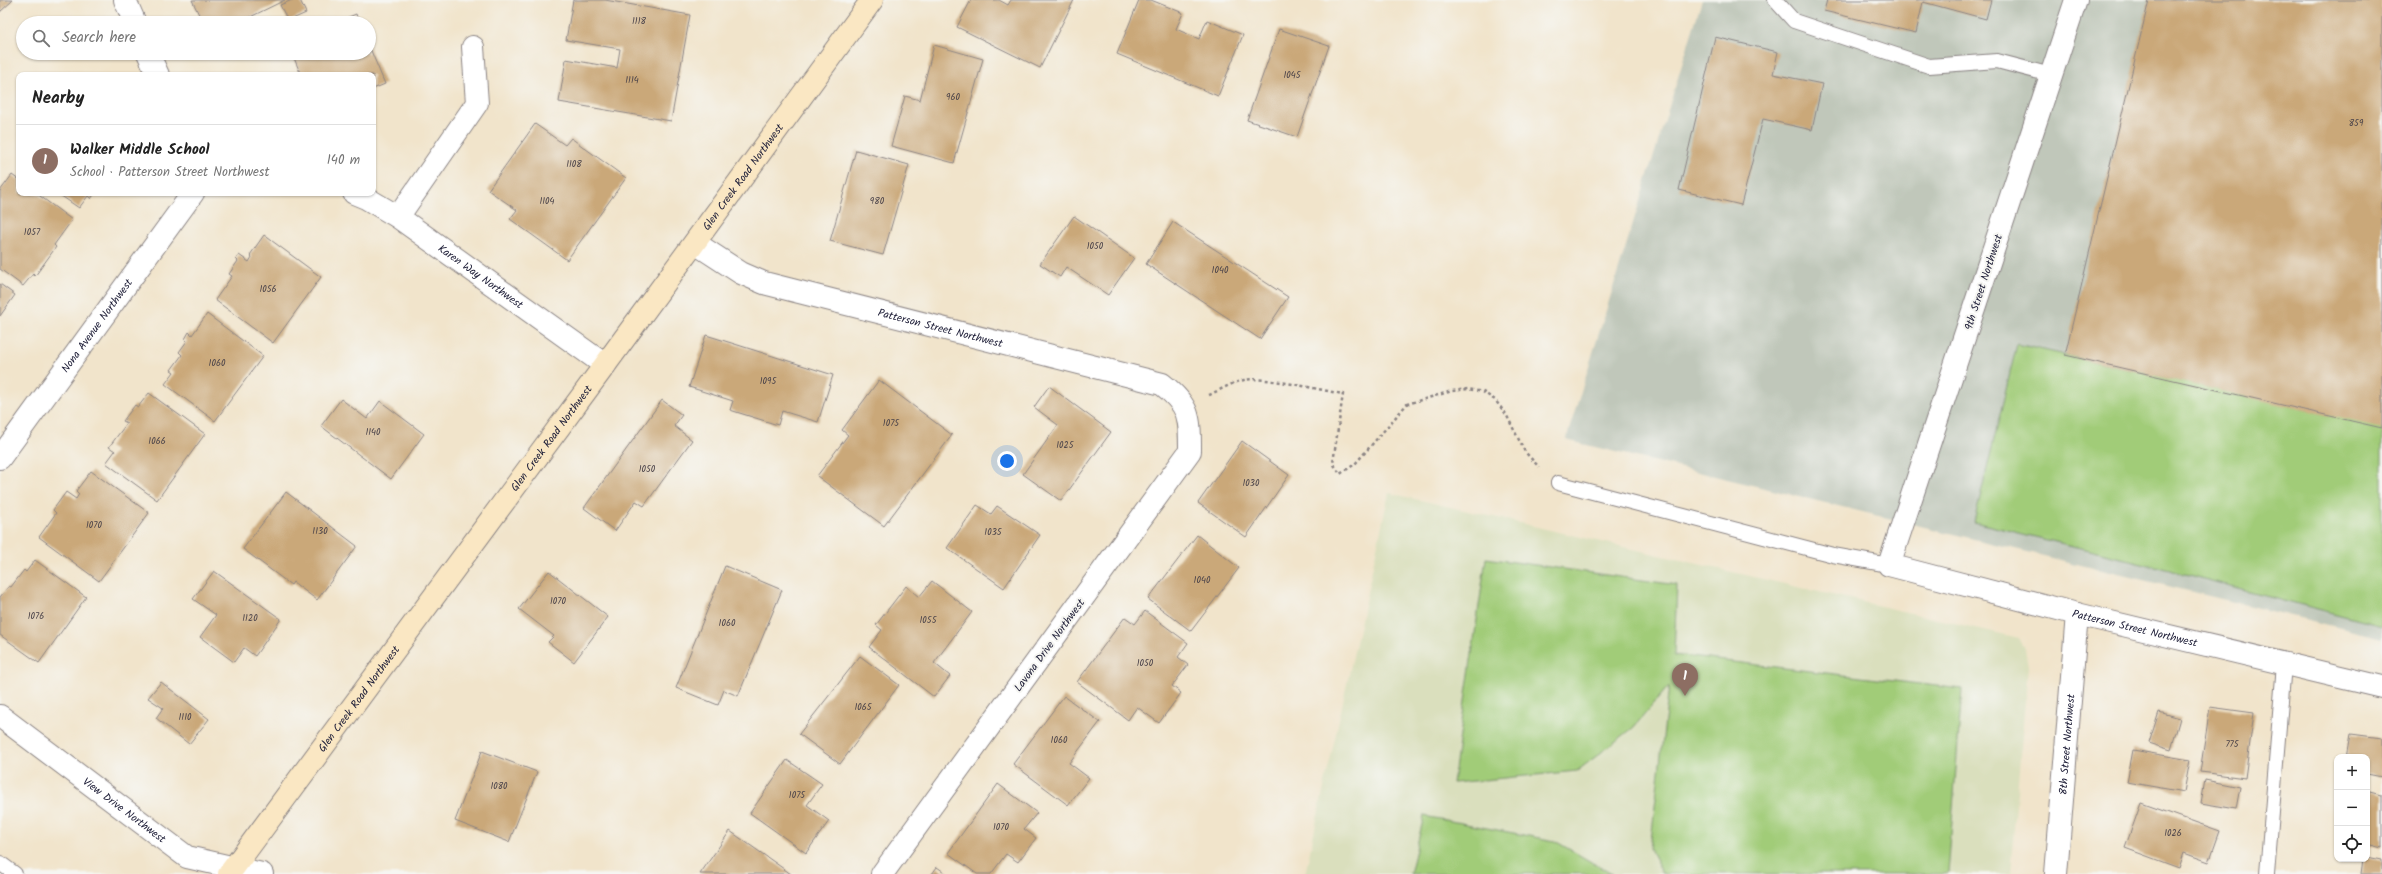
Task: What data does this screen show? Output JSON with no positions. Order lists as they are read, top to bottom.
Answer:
{
  "streets": {
    "main road": ["Glen Creek Road Northwest"],
    "street": [
      "Karen Way Northwest",
      "9th Street Northwest",
      "Nona Avenue Northwest",
      "Patterson Street Northwest",
      "Lavona Drive Northwest",
      "8th Street Northwest",
      "View Drive Northwest"
    ]
  },
  "crossings": [
    ["Glen Creek Road Northwest", "Karen Way Northwest"],
    ["Glen Creek Road Northwest", "Patterson Street Northwest"],
    ["Glen Creek Road Northwest", "View Drive Northwest"],
    ["9th Street Northwest", "Patterson Street Northwest"],
    ["Patterson Street Northwest", "Lavona Drive Northwest"],
    ["Patterson Street Northwest", "8th Street Northwest"]
  ],
  "house_numbers": [
    "1118",
    "1045",
    "1114",
    "960",
    "859",
    "1108",
    "1104",
    "980",
    "1057",
    "1050",
    "1040",
    "1056",
    "1060",
    "1095",
    "1075",
    "1140",
    "1066",
    "1025",
    "1050",
    "1030",
    "1070",
    "1130",
    "1035",
    "1040",
    "1070",
    "1076",
    "1120",
    "1055",
    "1060",
    "1050",
    "1065",
    "1110",
    "1060",
    "775",
    "1080",
    "1075",
    "1070",
    "1026"
  ],
  "page": {
    "search": "Search here",
    "heading": "Nearby",
    "list": [
      {
        "mark": "1",
        "name": "Walker Middle School",
        "note": "School · Patterson Street Northwest",
        "value": "140 m"
      }
    ],
    "pins": "1",
    "map_buttons": ["+", "−"]
  }
}
